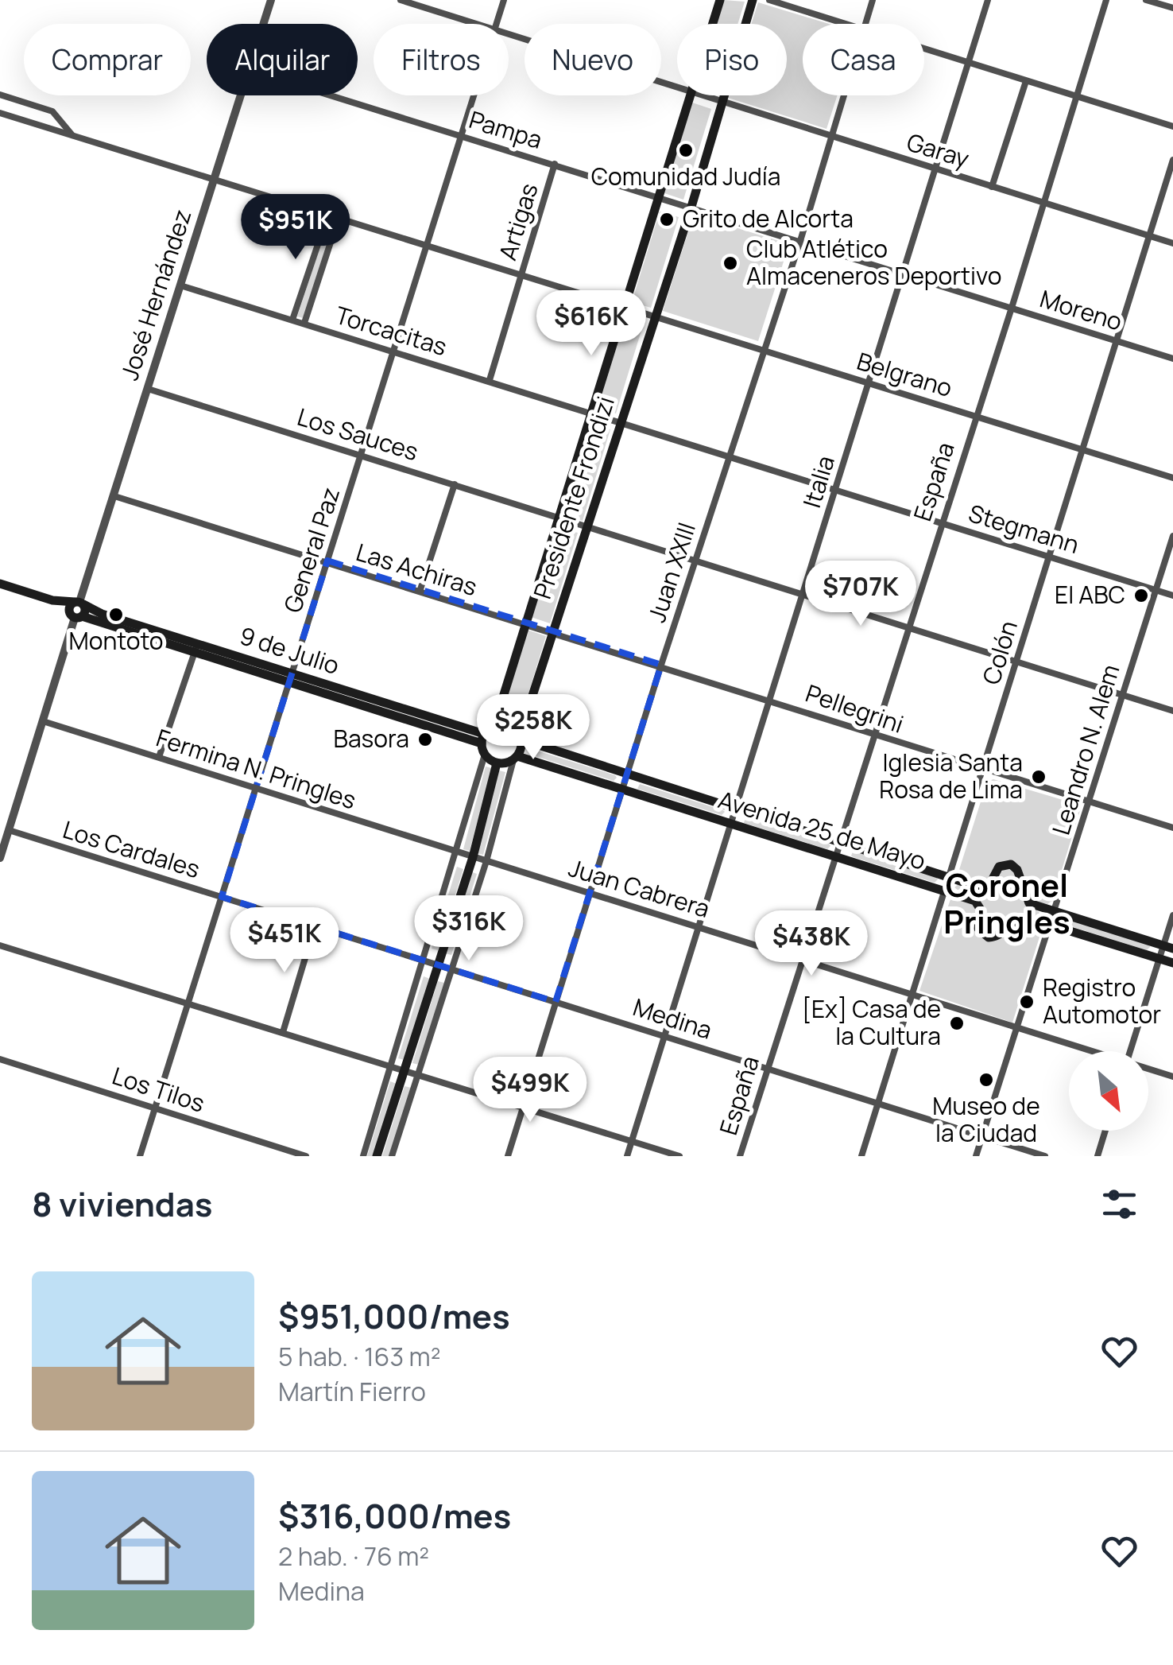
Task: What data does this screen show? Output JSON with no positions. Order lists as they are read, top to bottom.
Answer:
{
  "streets": {
    "main road": ["Presidente Frondizi", "9 de Julio", "Avenida 25 de Mayo"],
    "street": [
      "Pampa",
      "Garay",
      "Artigas",
      "José Hernández",
      "Moreno",
      "Torcacitas",
      "Belgrano",
      "Los Sauces",
      "Italia",
      "España",
      "Stegmann",
      "General Paz",
      "Las Achiras",
      "Juan XXIII",
      "Colón",
      "Pellegrini",
      "Leandro N. Alem",
      "Fermina N. Pringles",
      "Los Cardales",
      "Juan Cabrera",
      "Medina",
      "Los Tilos"
    ]
  },
  "crossings": [
    ["Pampa", "Artigas"],
    ["Pampa", "Moreno"],
    ["Pampa", "Presidente Frondizi"],
    ["Pampa", "General Paz"],
    ["Garay", "Italia"],
    ["Garay", "España"],
    ["Garay", "Presidente Frondizi"],
    ["Garay", "Juan XXIII"],
    ["Garay", "Colón"],
    ["Artigas", "Torcacitas"],
    ["Artigas", "Belgrano"],
    ["José Hernández", "Torcacitas"],
    ["José Hernández", "Belgrano"],
    ["José Hernández", "Los Sauces"],
    ["José Hernández", "Las Achiras"],
    ["José Hernández", "9 de Julio"],
    ["Moreno", "Italia"],
    ["Moreno", "España"],
    ["Moreno", "Presidente Frondizi"],
    ["Moreno", "Juan XXIII"],
    ["Moreno", "Colón"],
    ["Torcacitas", "Presidente Frondizi"],
    ["Torcacitas", "Stegmann"],
    ["Torcacitas", "General Paz"],
    ["Belgrano", "Italia"],
    ["Belgrano", "España"],
    ["Belgrano", "Presidente Frondizi"],
    ["Belgrano", "General Paz"],
    ["Belgrano", "Juan XXIII"],
    ["Belgrano", "Colón"],
    ["Los Sauces", "Italia"],
    ["Los Sauces", "España"],
    ["Los Sauces", "Presidente Frondizi"],
    ["Los Sauces", "General Paz"],
    ["Los Sauces", "Juan XXIII"],
    ["Los Sauces", "Colón"],
    ["Los Sauces", "Leandro N. Alem"],
    ["Italia", "Stegmann"],
    ["Italia", "Pellegrini"],
    ["Italia", "Avenida 25 de Mayo"],
    ["Italia", "Juan Cabrera"],
    ["Italia", "Medina"],
    ["España", "Stegmann"],
    ["España", "Pellegrini"],
    ["España", "Avenida 25 de Mayo"],
    ["España", "Juan Cabrera"],
    ["España", "Medina"],
    ["Presidente Frondizi", "Stegmann"],
    ["Presidente Frondizi", "Las Achiras"],
    ["Presidente Frondizi", "9 de Julio"],
    ["Presidente Frondizi", "Pellegrini"],
    ["Presidente Frondizi", "Avenida 25 de Mayo"],
    ["Stegmann", "Juan XXIII"],
    ["Stegmann", "Colón"],
    ["Stegmann", "Leandro N. Alem"],
    ["General Paz", "Las Achiras"],
    ["General Paz", "9 de Julio"],
    ["General Paz", "Fermina N. Pringles"],
    ["General Paz", "Los Cardales"],
    ["General Paz", "Los Tilos"],
    ["Las Achiras", "Pellegrini"],
    ["Juan XXIII", "Pellegrini"],
    ["Juan XXIII", "Avenida 25 de Mayo"],
    ["Juan XXIII", "Juan Cabrera"],
    ["Juan XXIII", "Medina"],
    ["9 de Julio", "Avenida 25 de Mayo"],
    ["Colón", "Pellegrini"],
    ["Colón", "Avenida 25 de Mayo"],
    ["Colón", "Juan Cabrera"],
    ["Colón", "Medina"],
    ["Pellegrini", "Leandro N. Alem"],
    ["Leandro N. Alem", "Avenida 25 de Mayo"],
    ["Leandro N. Alem", "Juan Cabrera"],
    ["Leandro N. Alem", "Medina"],
    ["Fermina N. Pringles", "Juan Cabrera"],
    ["Los Cardales", "Medina"]
  ],
  "districts": ["Coronel Pringles"],
  "places": [
    "Comunidad Judía",
    "Grito de Alcorta",
    "Club Atlético Almaceneros Deportivo",
    "El ABC",
    "Montoto",
    "Basora",
    "Iglesia Santa Rosa de Lima",
    "Registro Automotor",
    "[Ex] Casa de la Cultura",
    "Museo de la Ciudad"
  ],
  "north": "bottom right",
  "page": {
    "chip": [
      "Comprar",
      "Alquilar",
      "Filtros",
      "Nuevo",
      "Piso",
      "Casa"
    ],
    "price": [
      "$951K",
      "$616K",
      "$707K",
      "$258K",
      "$316K",
      "$451K",
      "$438K",
      "$499K"
    ],
    "heading": "8 viviendas",
    "list": [
      {
        "name": "$951,000/mes",
        "note": "5 hab. · 163 m² · Martín Fierro"
      },
      {
        "name": "$316,000/mes",
        "note": "2 hab. · 76 m² · Medina"
      }
    ]
  }
}
